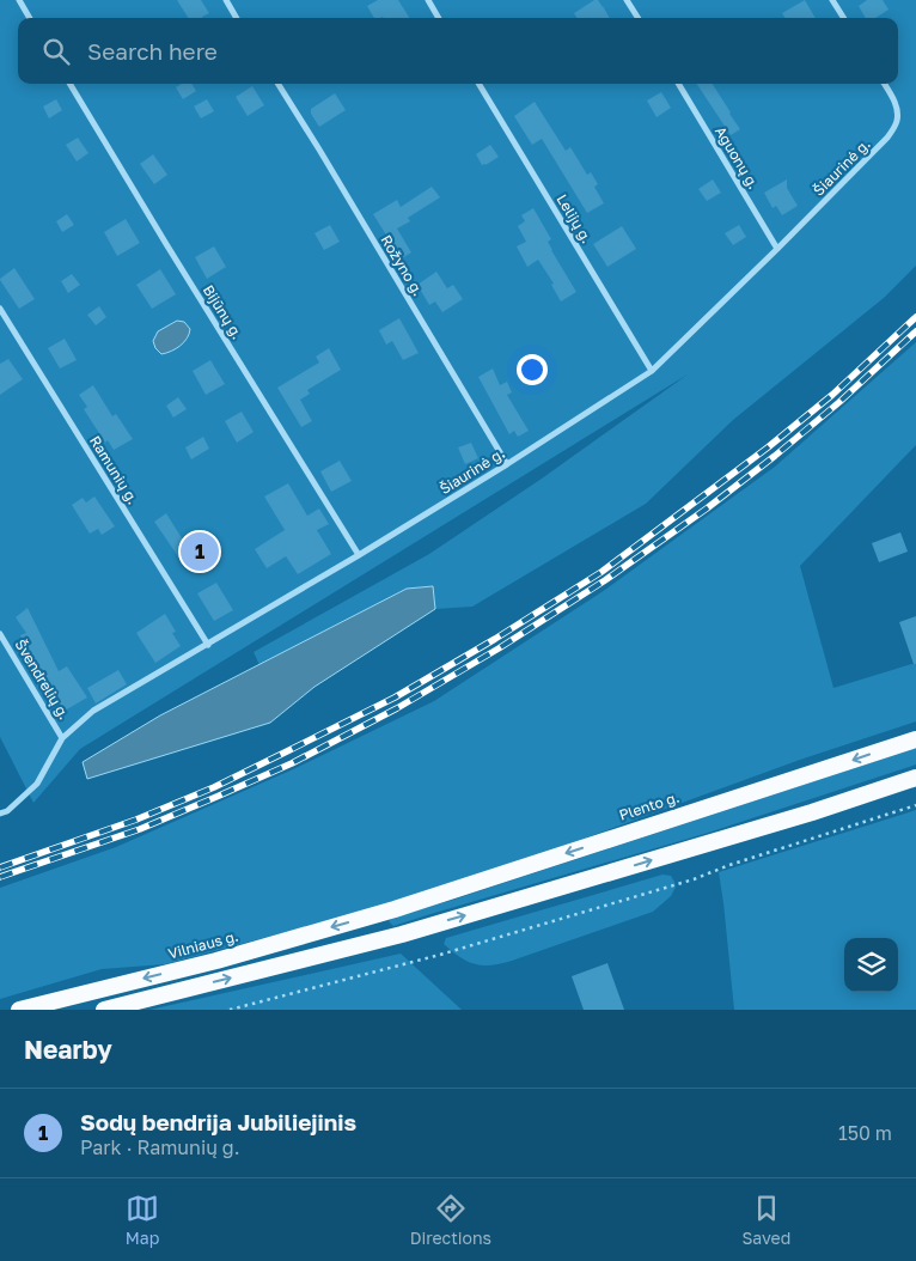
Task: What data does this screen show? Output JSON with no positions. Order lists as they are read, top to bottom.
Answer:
{
  "streets": {
    "highway": ["Plento g.", "Vilniaus g."],
    "street": [
      "Aguonų g.",
      "Šiaurinė g.",
      "Lelijų g.",
      "Rožyno g.",
      "Bijūnų g.",
      "Ramunių g.",
      "Švendrelių g."
    ]
  },
  "crossings": [
    ["Aguonų g.", "Šiaurinė g."],
    ["Šiaurinė g.", "Lelijų g."],
    ["Šiaurinė g.", "Rožyno g."],
    ["Šiaurinė g.", "Bijūnų g."],
    ["Šiaurinė g.", "Ramunių g."],
    ["Šiaurinė g.", "Švendrelių g."],
    ["Plento g.", "Vilniaus g."]
  ],
  "page": {
    "search": "Search here",
    "pins": "1",
    "heading": "Nearby",
    "list": [
      {
        "mark": "1",
        "name": "Sodų bendrija Jubiliejinis",
        "note": "Park · Ramunių g.",
        "value": "150 m"
      }
    ],
    "nav": ["Map", "Directions", "Saved"]
  }
}
